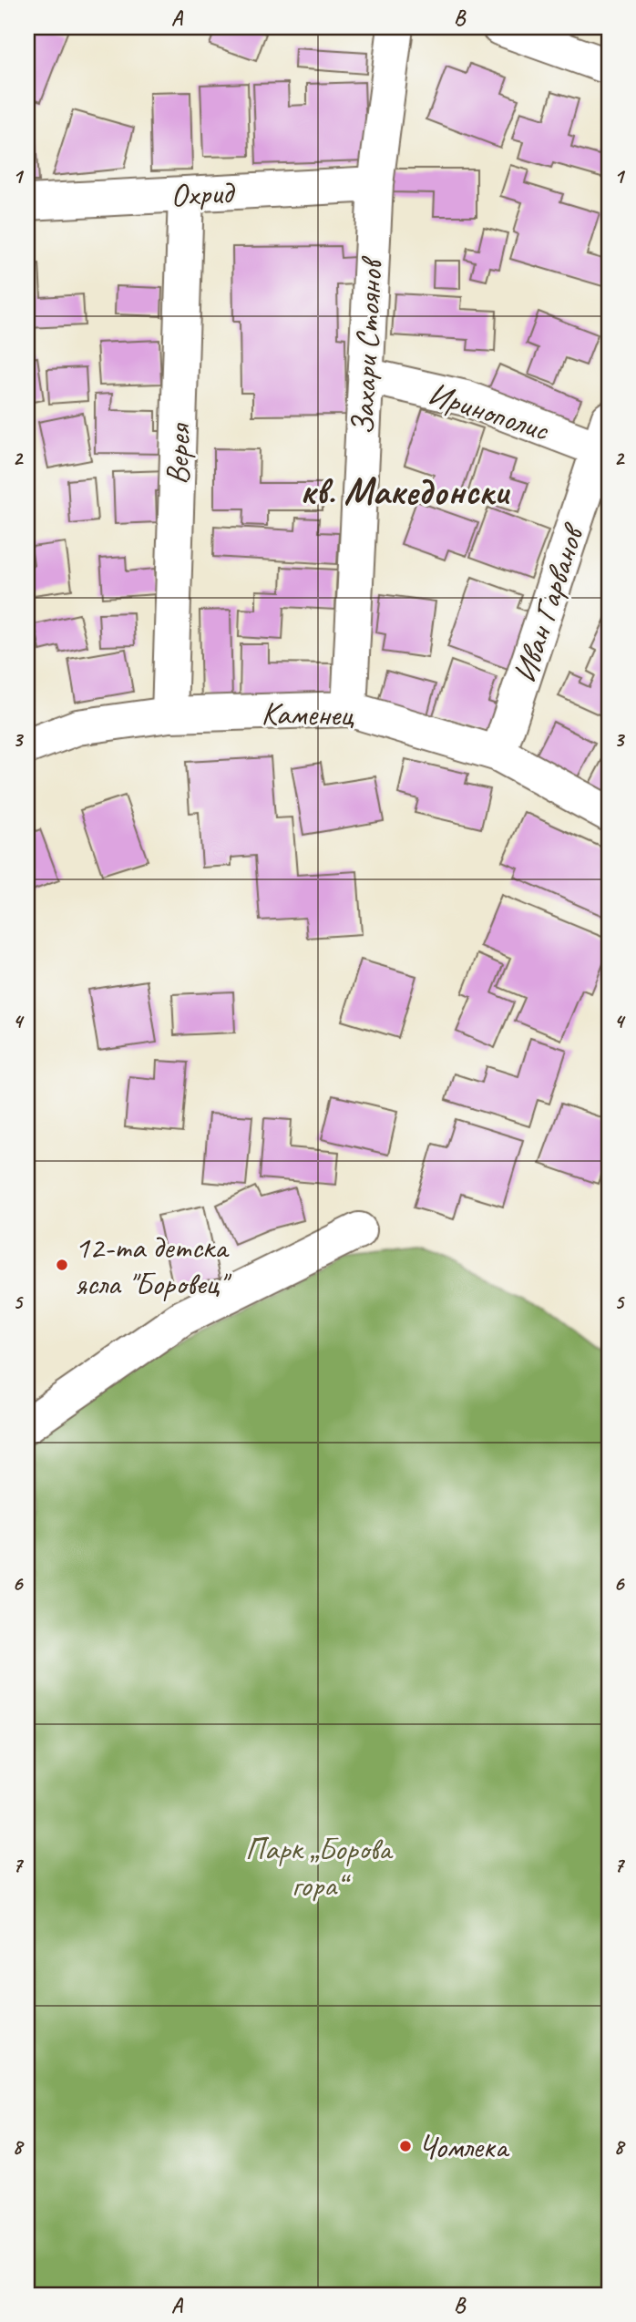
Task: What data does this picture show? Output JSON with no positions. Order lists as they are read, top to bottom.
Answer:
{
  "streets": {
    "street": [
      "Охрид",
      "Захари Стоянов",
      "Иринополис",
      "Верея",
      "Иван Гарванов",
      "Каменец"
    ]
  },
  "crossings": [
    ["Охрид", "Захари Стоянов"],
    ["Охрид", "Верея"],
    ["Захари Стоянов", "Иринополис"],
    ["Захари Стоянов", "Каменец"],
    ["Иринополис", "Иван Гарванов"],
    ["Верея", "Каменец"],
    ["Иван Гарванов", "Каменец"]
  ],
  "districts": ["кв. Македонски"],
  "parks": ["Парк „Борова гора“"],
  "places": ["12-та детска ясла \"Боровец\"", "Чомлека"],
  "grid": {
    "columns": ["A", "B"],
    "rows": [
      "1",
      "2",
      "3",
      "4",
      "5",
      "6",
      "7",
      "8"
    ]
  }
}
